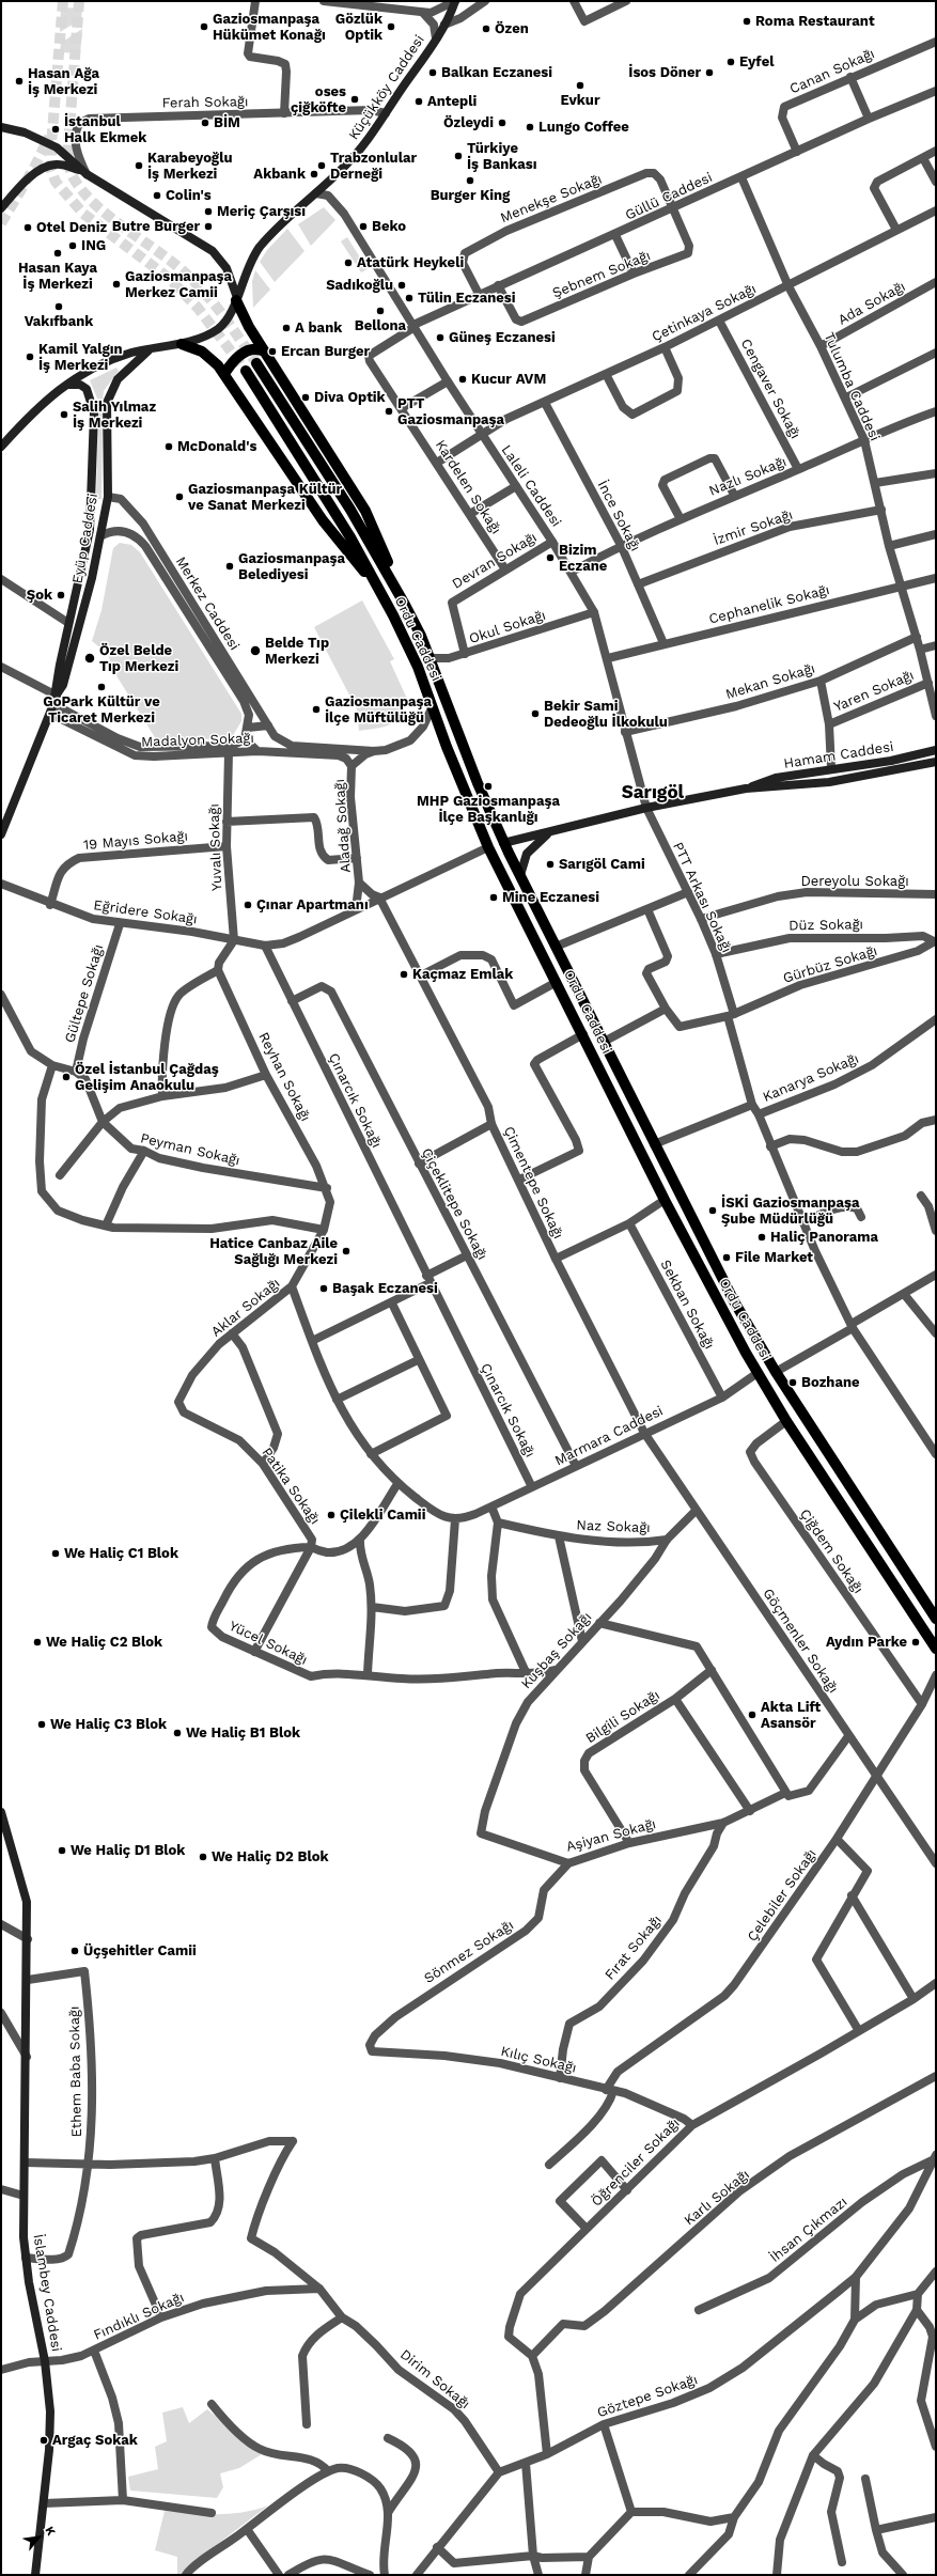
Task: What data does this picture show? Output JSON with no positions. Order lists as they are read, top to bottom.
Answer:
{
  "streets": {
    "main road": [
      "Küçükköy Caddesi",
      "Eyüp Caddesi",
      "Ordu Caddesi",
      "Hamam Caddesi",
      "İslambey Caddesi"
    ],
    "street": [
      "Canan Sokağı",
      "Ferah Sokağı",
      "Güllü Caddesi",
      "Menekşe Sokağı",
      "Şebnem Sokağı",
      "Ada Sokağı",
      "Çetinkaya Sokağı",
      "Tulumba Caddesi",
      "Cengaver Sokağı",
      "Nazlı Sokağı",
      "Laleli Caddesi",
      "Kardelen Sokağı",
      "İnce Sokağı",
      "İzmir Sokağı",
      "Devran Sokağı",
      "Merkez Caddesi",
      "Cephanelik Sokağı",
      "Okul Sokağı",
      "Mekan Sokağı",
      "Yaren Sokağı",
      "Madalyon Sokağı",
      "Aladağ Sokağı",
      "19 Mayıs Sokağı",
      "Yuvalı Sokağı",
      "Dereyolu Sokağı",
      "PTT Arkası Sokağı",
      "Eğridere Sokağı",
      "Düz Sokağı",
      "Gürbüz Sokağı",
      "Gültepe Sokağı",
      "Reyhan Sokağı",
      "Kanarya Sokağı",
      "Çınarcık Sokağı",
      "Peyman Sokağı",
      "Çimentepe Sokağı",
      "Çiçeklitepe Sokağı",
      "Sekban Sokağı",
      "Aklar Sokağı",
      "Marmara Caddesi",
      "Patika Sokağı",
      "Naz Sokağı",
      "Çiğdem Sokağı",
      "Göçmenler Sokağı",
      "Yücel Sokağı",
      "Kuşbaş Sokağı",
      "Bilgili Sokağı",
      "Aşiyan Sokağı",
      "Çelebiler Sokağı",
      "Fırat Sokağı",
      "Sönmez Sokağı",
      "Kılıç Sokağı",
      "Ethem Baba Sokağı",
      "Öğrenciler Sokağı",
      "Karlı Sokağı",
      "İhsan Çıkmazı",
      "Fındıklı Sokağı",
      "Dirim Sokağı",
      "Göztepe Sokağı"
    ]
  },
  "crossings": [
    ["Canan Sokağı", "Güllü Caddesi"],
    ["Küçükköy Caddesi", "Ferah Sokağı"],
    ["Küçükköy Caddesi", "Laleli Caddesi"],
    ["Küçükköy Caddesi", "Eyüp Caddesi"],
    ["Güllü Caddesi", "Menekşe Sokağı"],
    ["Güllü Caddesi", "Şebnem Sokağı"],
    ["Güllü Caddesi", "Tulumba Caddesi"],
    ["Güllü Caddesi", "Laleli Caddesi"],
    ["Güllü Caddesi", "Kardelen Sokağı"],
    ["Menekşe Sokağı", "Şebnem Sokağı"],
    ["Ada Sokağı", "Tulumba Caddesi"],
    ["Çetinkaya Sokağı", "Tulumba Caddesi"],
    ["Çetinkaya Sokağı", "Cengaver Sokağı"],
    ["Çetinkaya Sokağı", "Laleli Caddesi"],
    ["Çetinkaya Sokağı", "Kardelen Sokağı"],
    ["Çetinkaya Sokağı", "İnce Sokağı"],
    ["Tulumba Caddesi", "Nazlı Sokağı"],
    ["Tulumba Caddesi", "İzmir Sokağı"],
    ["Tulumba Caddesi", "Cephanelik Sokağı"],
    ["Tulumba Caddesi", "Mekan Sokağı"],
    ["Tulumba Caddesi", "Yaren Sokağı"],
    ["Cengaver Sokağı", "Nazlı Sokağı"],
    ["Nazlı Sokağı", "Laleli Caddesi"],
    ["Nazlı Sokağı", "İnce Sokağı"],
    ["Laleli Caddesi", "Kardelen Sokağı"],
    ["Laleli Caddesi", "Devran Sokağı"],
    ["Laleli Caddesi", "Cephanelik Sokağı"],
    ["Laleli Caddesi", "Okul Sokağı"],
    ["Laleli Caddesi", "Mekan Sokağı"],
    ["Laleli Caddesi", "Hamam Caddesi"],
    ["Laleli Caddesi", "PTT Arkası Sokağı"],
    ["Kardelen Sokağı", "Devran Sokağı"],
    ["İnce Sokağı", "İzmir Sokağı"],
    ["İnce Sokağı", "Cephanelik Sokağı"],
    ["Eyüp Caddesi", "Merkez Caddesi"],
    ["Eyüp Caddesi", "Madalyon Sokağı"],
    ["Devran Sokağı", "Okul Sokağı"],
    ["Merkez Caddesi", "Madalyon Sokağı"],
    ["Okul Sokağı", "Ordu Caddesi"],
    ["Ordu Caddesi", "Hamam Caddesi"],
    ["Ordu Caddesi", "Kanarya Sokağı"],
    ["Ordu Caddesi", "Marmara Caddesi"],
    ["Ordu Caddesi", "Çiğdem Sokağı"],
    ["Madalyon Sokağı", "Aladağ Sokağı"],
    ["Madalyon Sokağı", "Yuvalı Sokağı"],
    ["Hamam Caddesi", "PTT Arkası Sokağı"],
    ["19 Mayıs Sokağı", "Yuvalı Sokağı"],
    ["19 Mayıs Sokağı", "Eğridere Sokağı"],
    ["Yuvalı Sokağı", "Eğridere Sokağı"],
    ["Dereyolu Sokağı", "PTT Arkası Sokağı"],
    ["PTT Arkası Sokağı", "Düz Sokağı"],
    ["PTT Arkası Sokağı", "Gürbüz Sokağı"],
    ["PTT Arkası Sokağı", "Kanarya Sokağı"],
    ["Eğridere Sokağı", "Gültepe Sokağı"],
    ["Eğridere Sokağı", "Çınarcık Sokağı"],
    ["Düz Sokağı", "Gürbüz Sokağı"],
    ["Gültepe Sokağı", "Peyman Sokağı"],
    ["Reyhan Sokağı", "Peyman Sokağı"],
    ["Reyhan Sokağı", "Aklar Sokağı"],
    ["Çınarcık Sokağı", "Çiçeklitepe Sokağı"],
    ["Çınarcık Sokağı", "Marmara Caddesi"],
    ["Çimentepe Sokağı", "Marmara Caddesi"],
    ["Çimentepe Sokağı", "Göçmenler Sokağı"],
    ["Çiçeklitepe Sokağı", "Marmara Caddesi"],
    ["Sekban Sokağı", "Marmara Caddesi"],
    ["Aklar Sokağı", "Patika Sokağı"],
    ["Marmara Caddesi", "Göçmenler Sokağı"],
    ["Patika Sokağı", "Yücel Sokağı"],
    ["Naz Sokağı", "Kuşbaş Sokağı"],
    ["Çiğdem Sokağı", "Çelebiler Sokağı"],
    ["Göçmenler Sokağı", "Kuşbaş Sokağı"],
    ["Göçmenler Sokağı", "Çelebiler Sokağı"],
    ["Yücel Sokağı", "Kuşbaş Sokağı"],
    ["Kuşbaş Sokağı", "Aşiyan Sokağı"],
    ["Bilgili Sokağı", "Aşiyan Sokağı"],
    ["Aşiyan Sokağı", "Fırat Sokağı"],
    ["Aşiyan Sokağı", "Sönmez Sokağı"],
    ["Çelebiler Sokağı", "Kılıç Sokağı"],
    ["Fırat Sokağı", "Kılıç Sokağı"],
    ["Sönmez Sokağı", "Kılıç Sokağı"],
    ["Kılıç Sokağı", "Öğrenciler Sokağı"],
    ["Ethem Baba Sokağı", "İslambey Caddesi"],
    ["Öğrenciler Sokağı", "Karlı Sokağı"],
    ["İhsan Çıkmazı", "Göztepe Sokağı"],
    ["İslambey Caddesi", "Fındıklı Sokağı"],
    ["Fındıklı Sokağı", "Dirim Sokağı"],
    ["Dirim Sokağı", "Göztepe Sokağı"]
  ],
  "districts": ["Sarıgöl"],
  "places": [
    "Roma Restaurant",
    "Gaziosmanpaşa Hükümet Konağı",
    "Gözlük Optik",
    "Özen",
    "Eyfel",
    "Balkan Eczanesi",
    "İsos Döner",
    "Hasan Ağa İş Merkezi",
    "Evkur",
    "oses çiğköfte",
    "Antepli",
    "BİM",
    "Özleydi",
    "Lungo Coffee",
    "İstanbul Halk Ekmek",
    "Türkiye İş Bankası",
    "Karabeyoğlu İş Merkezi",
    "Trabzonlular Derneği",
    "Akbank",
    "Burger King",
    "Colin's",
    "Meriç Çarşısı",
    "Butre Burger",
    "Beko",
    "Otel Deniz",
    "ING",
    "Hasan Kaya İş Merkezi",
    "Atatürk Heykeli",
    "Gaziosmanpaşa Merkez Camii",
    "Sadıkoğlu",
    "Tülin Eczanesi",
    "Vakıfbank",
    "Bellona",
    "A bank",
    "Güneş Eczanesi",
    "Ercan Burger",
    "Kamil Yalgın İş Merkezi",
    "Kucur AVM",
    "Diva Optik",
    "PTT Gaziosmanpaşa",
    "Salih Yılmaz İş Merkezi",
    "McDonald's",
    "Gaziosmanpaşa Kültür ve Sanat Merkezi",
    "Bizim Eczane",
    "Gaziosmanpaşa Belediyesi",
    "Şok",
    "Belde Tıp Merkezi",
    "Özel Belde Tıp Merkezi",
    "GoPark Kültür ve Ticaret Merkezi",
    "Gaziosmanpaşa İlçe Müftülüğü",
    "Bekir Sami Dedeoğlu İlkokulu",
    "MHP Gaziosmanpaşa İlçe Başkanlığı",
    "Sarıgöl Cami",
    "Mine Eczanesi",
    "Çınar Apartmanı",
    "Kaçmaz Emlak",
    "Özel İstanbul Çağdaş Gelişim Anaokulu",
    "İSKİ Gaziosmanpaşa Şube Müdürlüğü",
    "Haliç Panorama",
    "Hatice Canbaz Aile Sağlığı Merkezi",
    "File Market",
    "Başak Eczanesi",
    "Bozhane",
    "Çilekli Camii",
    "We Haliç C1 Blok",
    "We Haliç C2 Blok",
    "Aydın Parke",
    "Akta Lift Asansör",
    "We Haliç C3 Blok",
    "We Haliç B1 Blok",
    "We Haliç D1 Blok",
    "We Haliç D2 Blok",
    "Üçşehitler Camii",
    "Argaç Sokak"
  ],
  "north": "top right"
}
